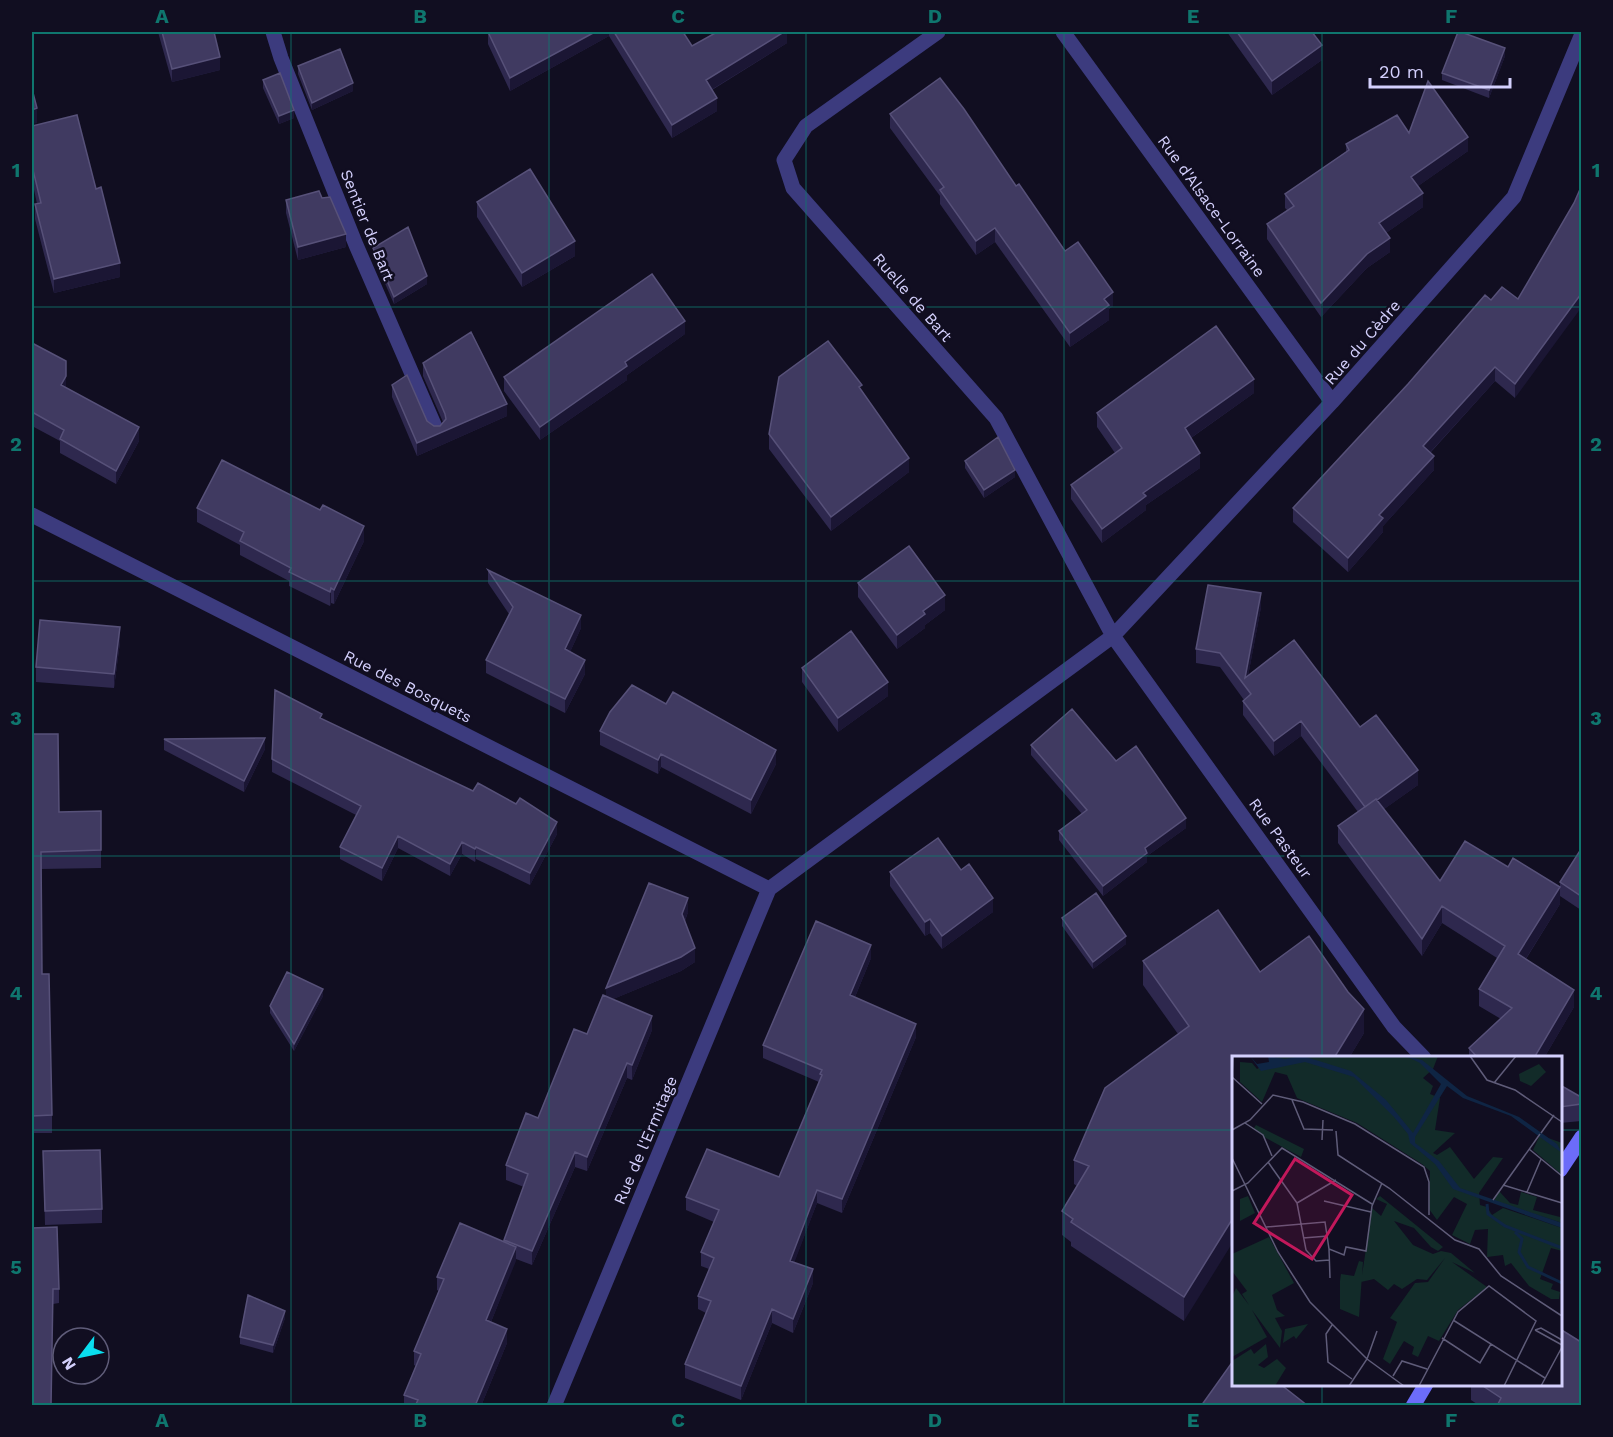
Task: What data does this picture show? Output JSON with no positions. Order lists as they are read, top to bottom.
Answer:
{
  "streets": {
    "street": [
      "Rue d'Alsace-Lorraine",
      "Sentier de Bart",
      "Ruelle de Bart",
      "Rue du Cèdre",
      "Rue des Bosquets",
      "Rue Pasteur",
      "Rue de l'Ermitage"
    ]
  },
  "crossings": [
    ["Rue d'Alsace-Lorraine", "Rue du Cèdre"],
    ["Ruelle de Bart", "Rue du Cèdre"],
    ["Ruelle de Bart", "Rue Pasteur"],
    ["Rue du Cèdre", "Rue des Bosquets"],
    ["Rue du Cèdre", "Rue Pasteur"],
    ["Rue du Cèdre", "Rue de l'Ermitage"],
    ["Rue des Bosquets", "Rue de l'Ermitage"]
  ],
  "scale_bar": "20 m",
  "north": "bottom left",
  "grid": {
    "columns": [
      "A",
      "B",
      "C",
      "D",
      "E",
      "F"
    ],
    "rows": [
      "1",
      "2",
      "3",
      "4",
      "5"
    ]
  }
}
